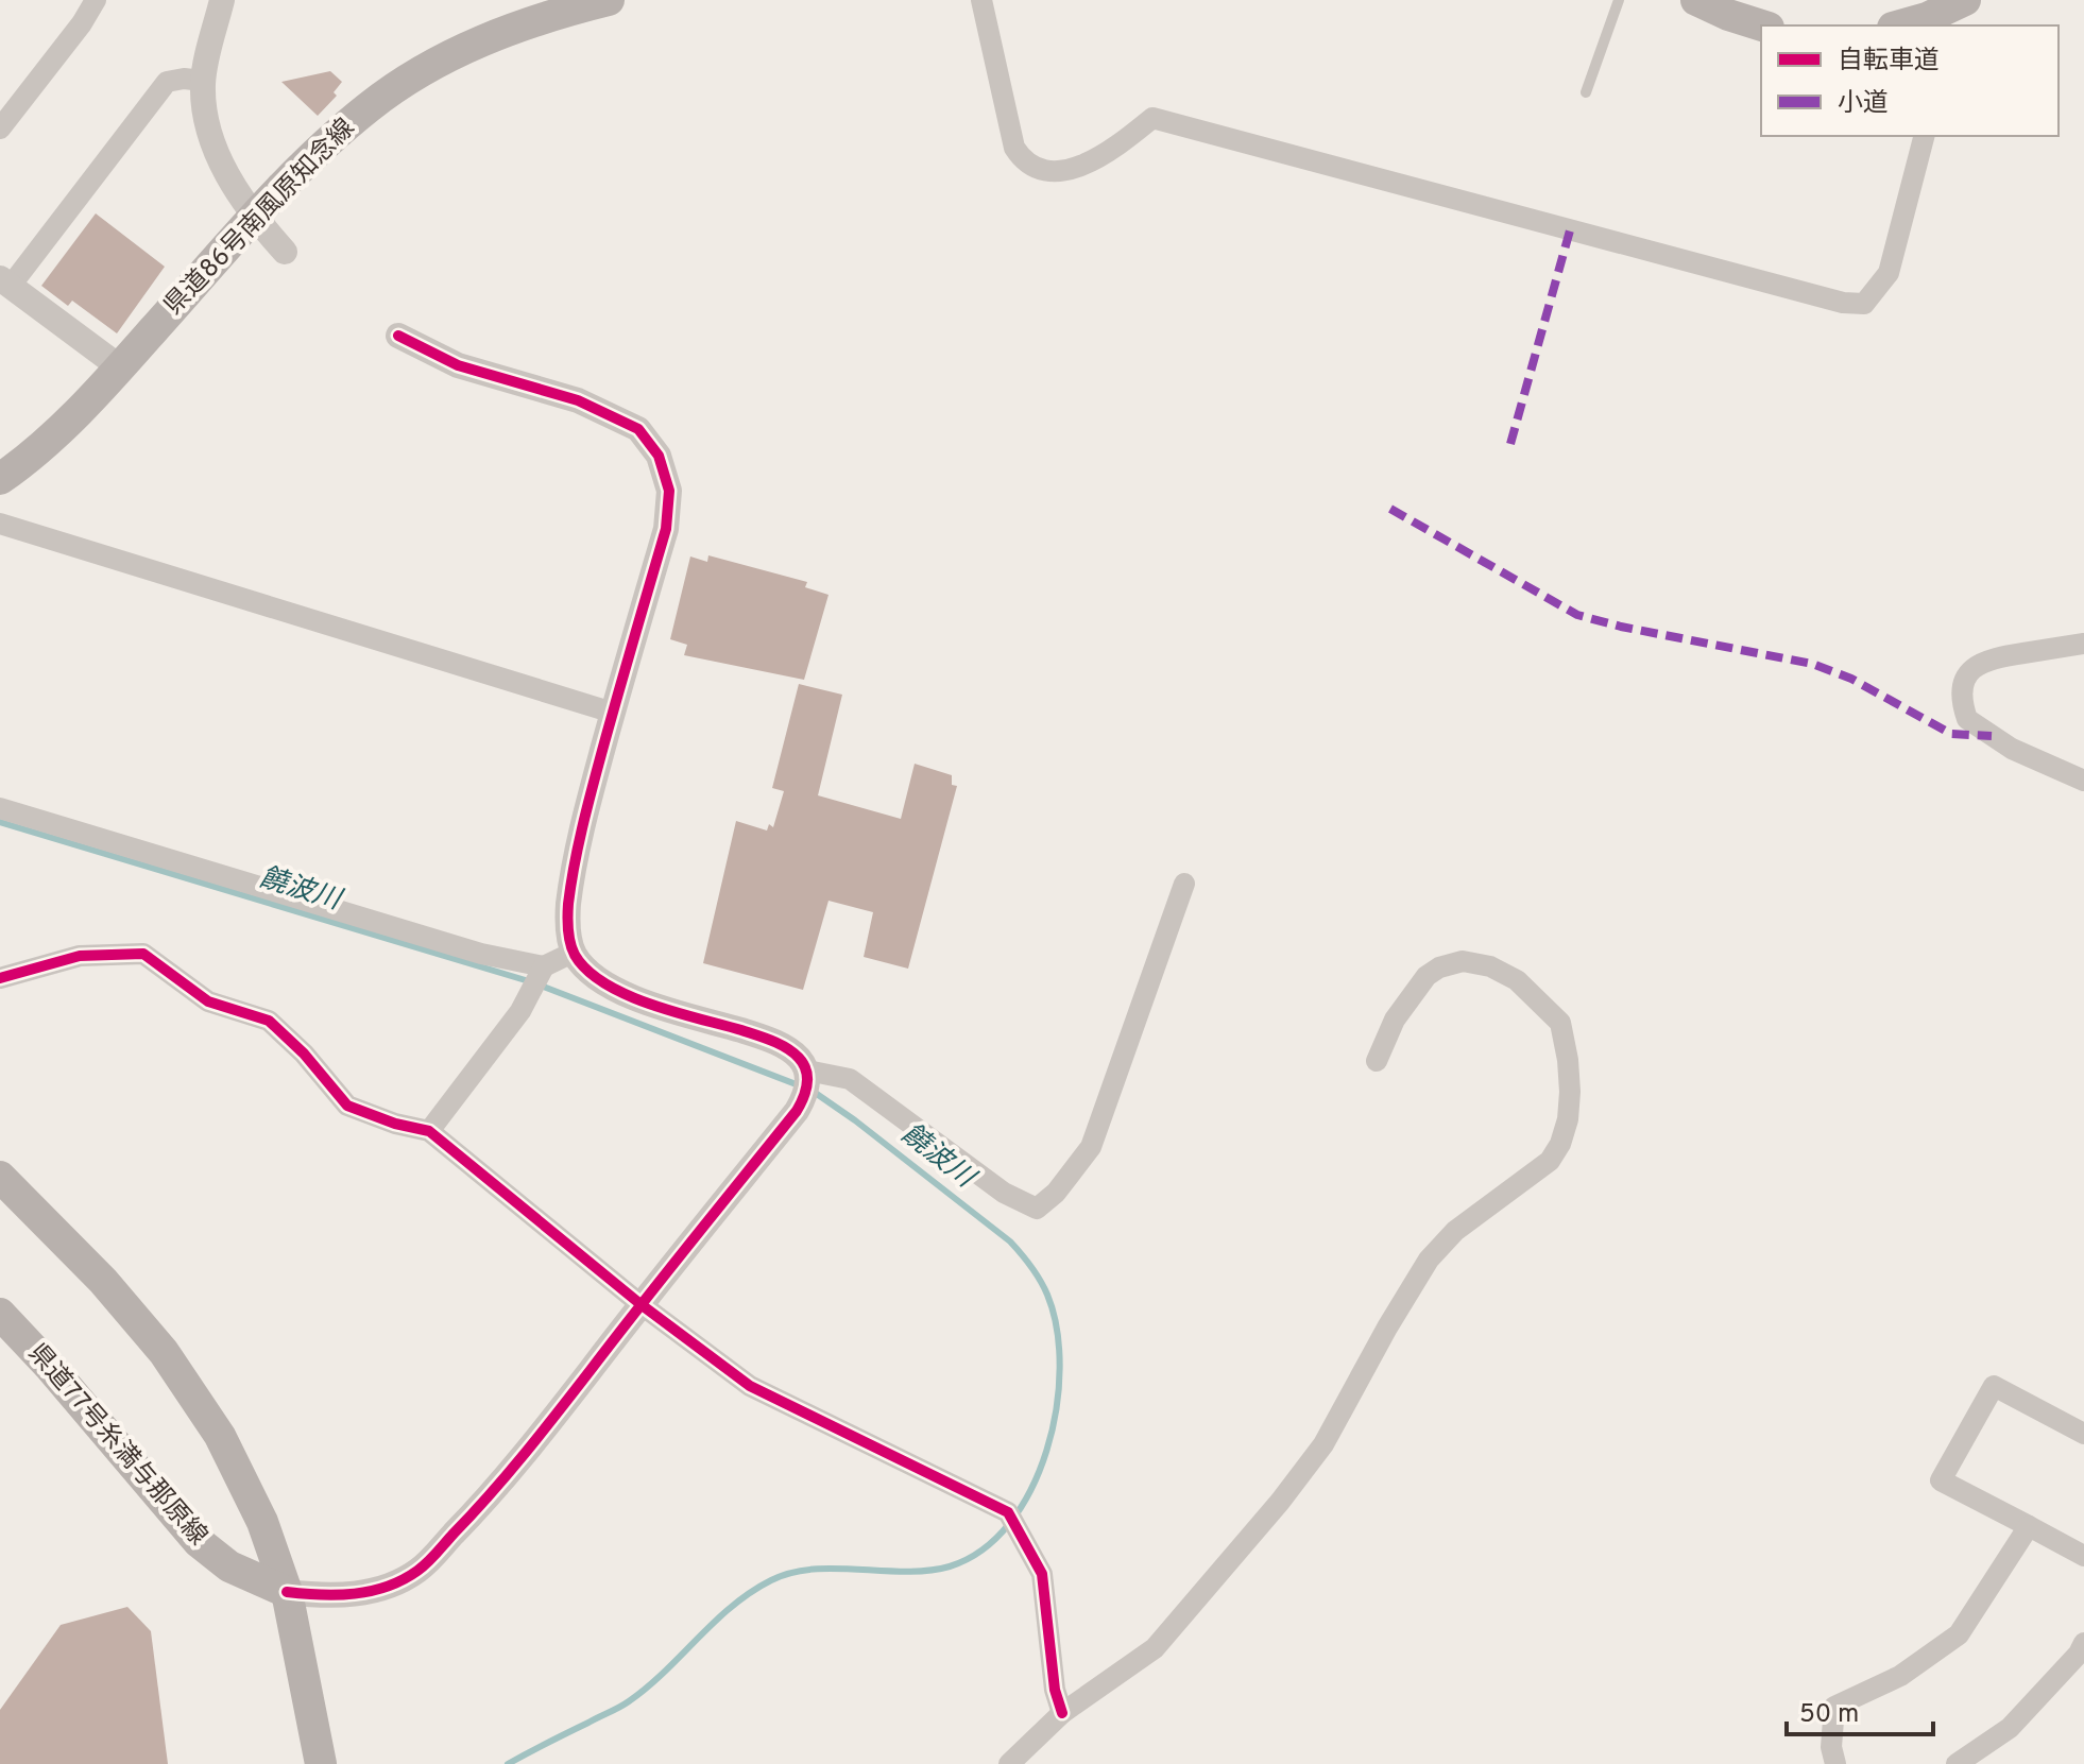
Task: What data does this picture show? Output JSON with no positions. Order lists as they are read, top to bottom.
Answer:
{
  "streets": {
    "main road": ["県道86号南風原知念線", "県道77号糸満与那原線"]
  },
  "water": ["饒波川"],
  "legend": ["自転車道", "小道"],
  "scale_bar": "50 m"
}
